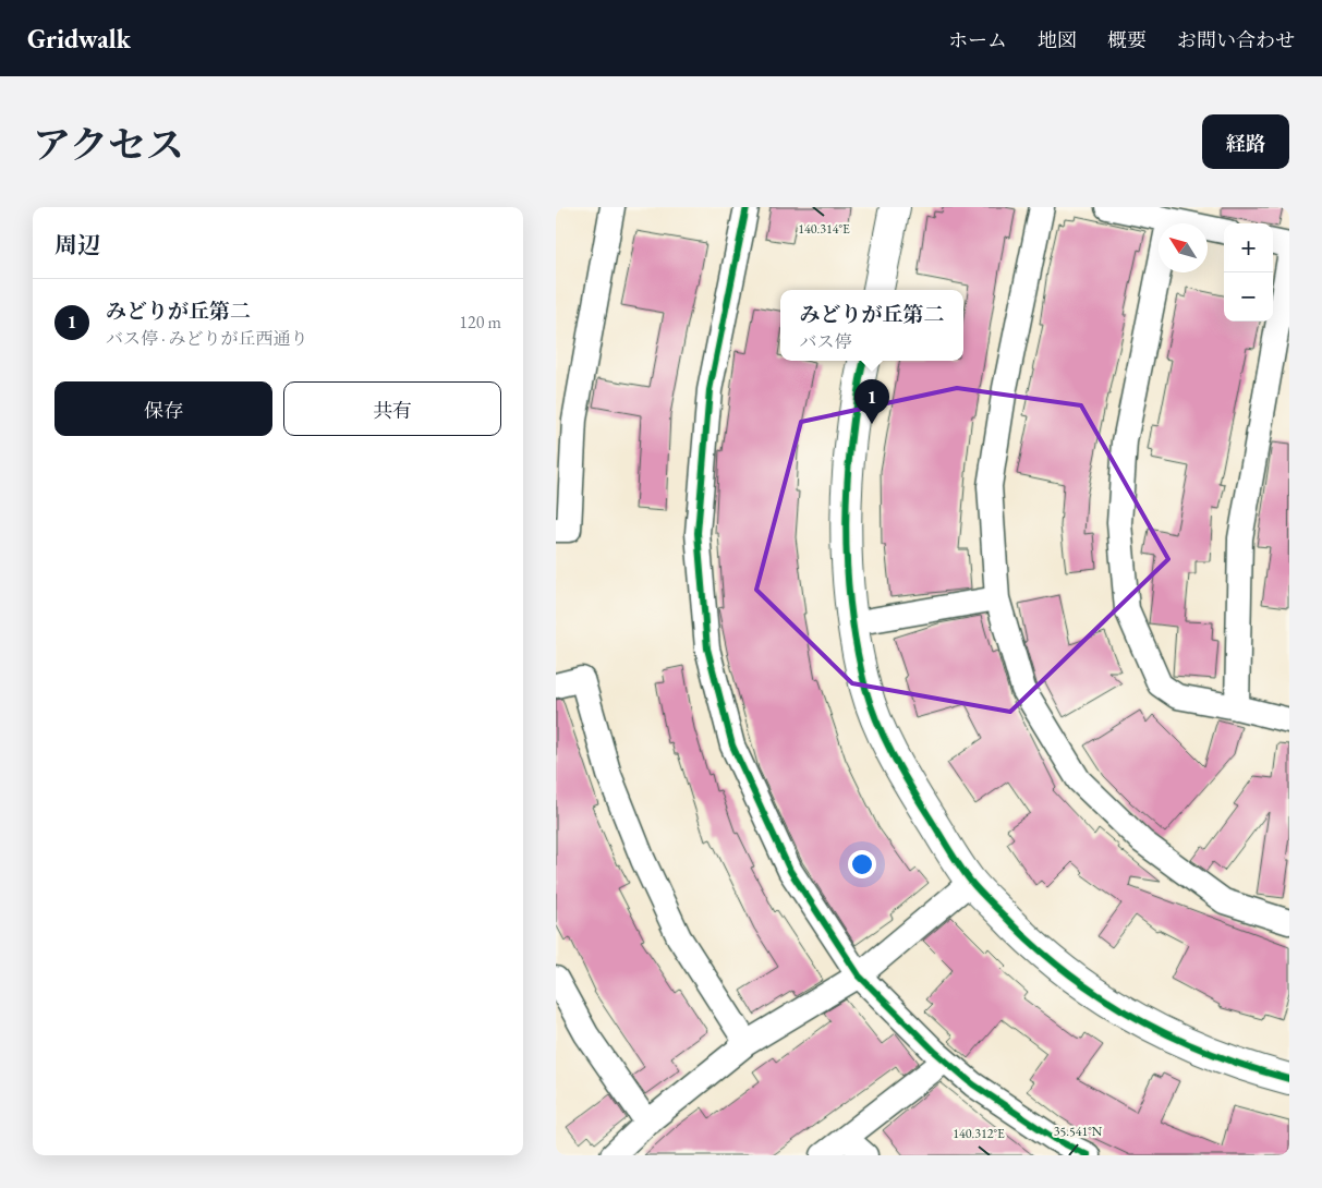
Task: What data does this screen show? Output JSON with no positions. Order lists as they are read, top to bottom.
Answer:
{
  "north": "top left",
  "page": {
    "header": "Gridwalk",
    "nav": [
      "ホーム",
      "地図",
      "概要",
      "お問い合わせ"
    ],
    "title": "アクセス",
    "buttons": [
      "経路",
      ["保存", "共有"]
    ],
    "heading": "周辺",
    "map_buttons": ["+", "−"],
    "list": [
      {
        "mark": "1",
        "name": "みどりが丘第二",
        "note": "バス停 · みどりが丘西通り",
        "value": "120 m"
      }
    ],
    "popup": ["みどりが丘第二", "バス停"],
    "pins": "1"
  },
  "coordinates": ["140.314°E", "35.541°N", "140.312°E"]
}
